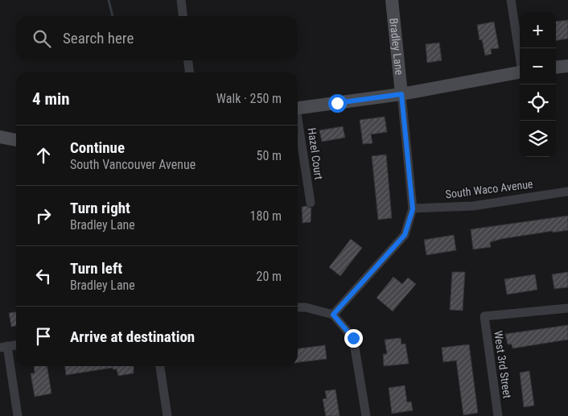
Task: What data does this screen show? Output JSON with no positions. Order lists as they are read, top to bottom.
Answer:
{
  "streets": {
    "street": [
      "Bradley Lane",
      "Hazel Court",
      "South Waco Avenue",
      "West 3rd Street"
    ]
  },
  "crossings": [
    ["Bradley Lane", "South Waco Avenue"]
  ],
  "page": {
    "map_buttons": ["+", "−"],
    "search": "Search here",
    "heading": ["4 min", "Walk · 250 m"],
    "list": [
      ["Continue", "South Vancouver Avenue", "50 m"],
      ["Turn right", "Bradley Lane", "180 m"],
      ["Turn left", "Bradley Lane", "20 m"],
      "Arrive at destination"
    ]
  }
}
